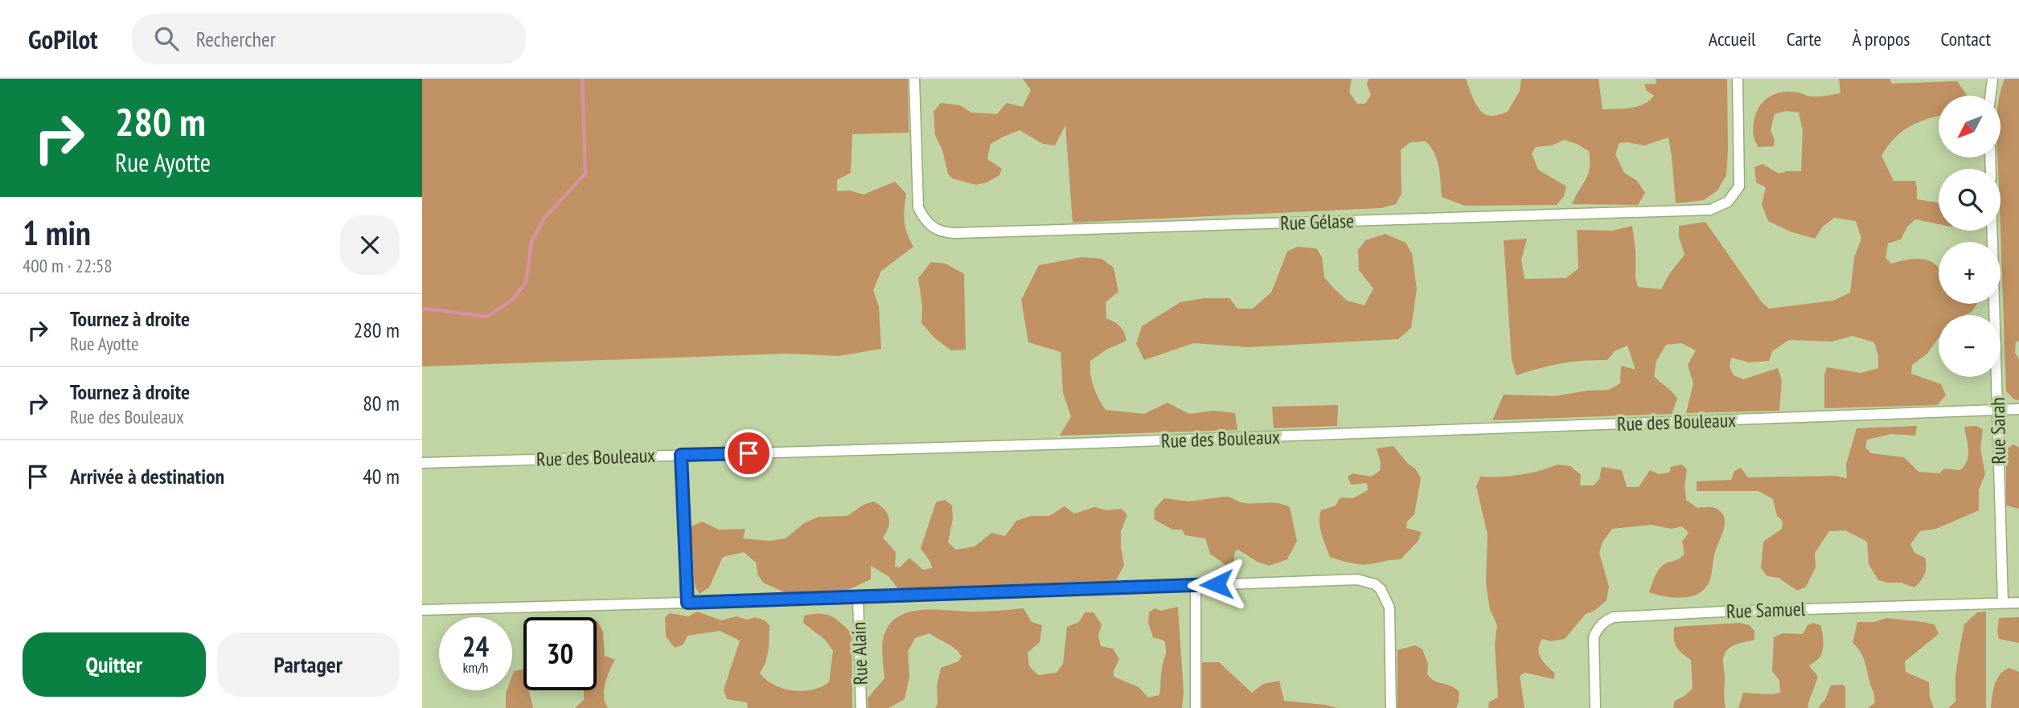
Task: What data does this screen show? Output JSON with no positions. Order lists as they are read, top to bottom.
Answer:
{
  "streets": {
    "street": [
      "Rue Gélase",
      "Rue des Bouleaux",
      "Rue Sarah",
      "Rue Samuel",
      "Rue Alain"
    ]
  },
  "crossings": [
    ["Rue des Bouleaux", "Rue Sarah"],
    ["Rue Sarah", "Rue Samuel"]
  ],
  "north": "bottom left",
  "page": {
    "header": "GoPilot",
    "search": "Rechercher",
    "nav": [
      "Accueil",
      "Carte",
      "À propos",
      "Contact"
    ],
    "turn": ["280 m", "Rue Ayotte"],
    "map_buttons": ["+", "−"],
    "heading": ["1 min", "400 m · 22:58"],
    "list": [
      {
        "name": "Tournez à droite",
        "note": "Rue Ayotte",
        "value": "280 m"
      },
      {
        "name": "Tournez à droite",
        "note": "Rue des Bouleaux",
        "value": "80 m"
      },
      {
        "name": "Arrivée à destination",
        "value": "40 m"
      }
    ],
    "speed": "24 km/h",
    "limit": "30",
    "buttons": ["Quitter", "Partager"]
  }
}
